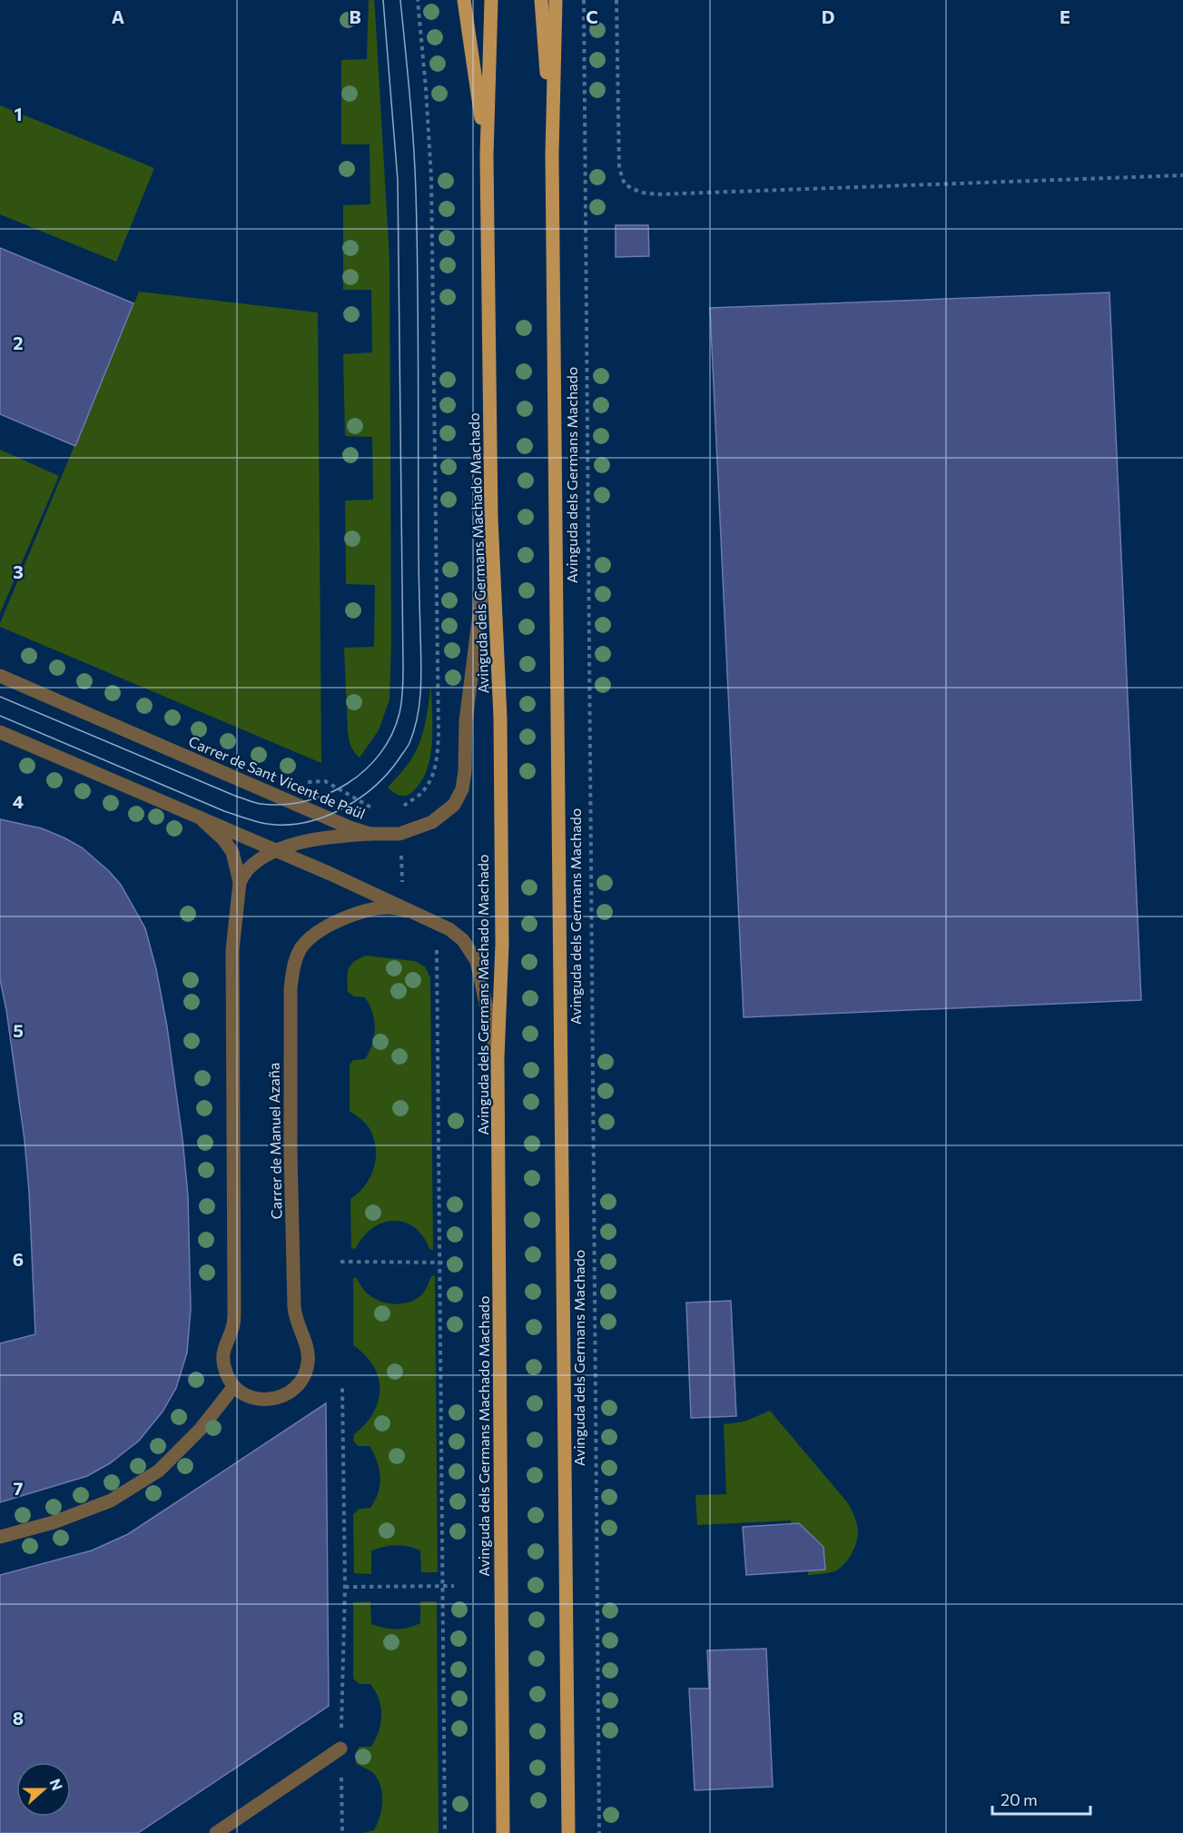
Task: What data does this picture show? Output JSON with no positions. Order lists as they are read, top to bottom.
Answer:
{
  "streets": {
    "main road": ["Avinguda dels Germans Machado", "Avinguda dels Germans Machado Machado"],
    "street": ["Carrer de Sant Vicent de Paül", "Carrer de Manuel Azaña"]
  },
  "crossings": [
    ["Avinguda dels Germans Machado Machado", "Carrer de Sant Vicent de Paül"]
  ],
  "scale_bar": "20 m",
  "north": "right",
  "grid": {
    "columns": [
      "A",
      "B",
      "C",
      "D",
      "E"
    ],
    "rows": [
      "1",
      "2",
      "3",
      "4",
      "5",
      "6",
      "7",
      "8"
    ]
  }
}
